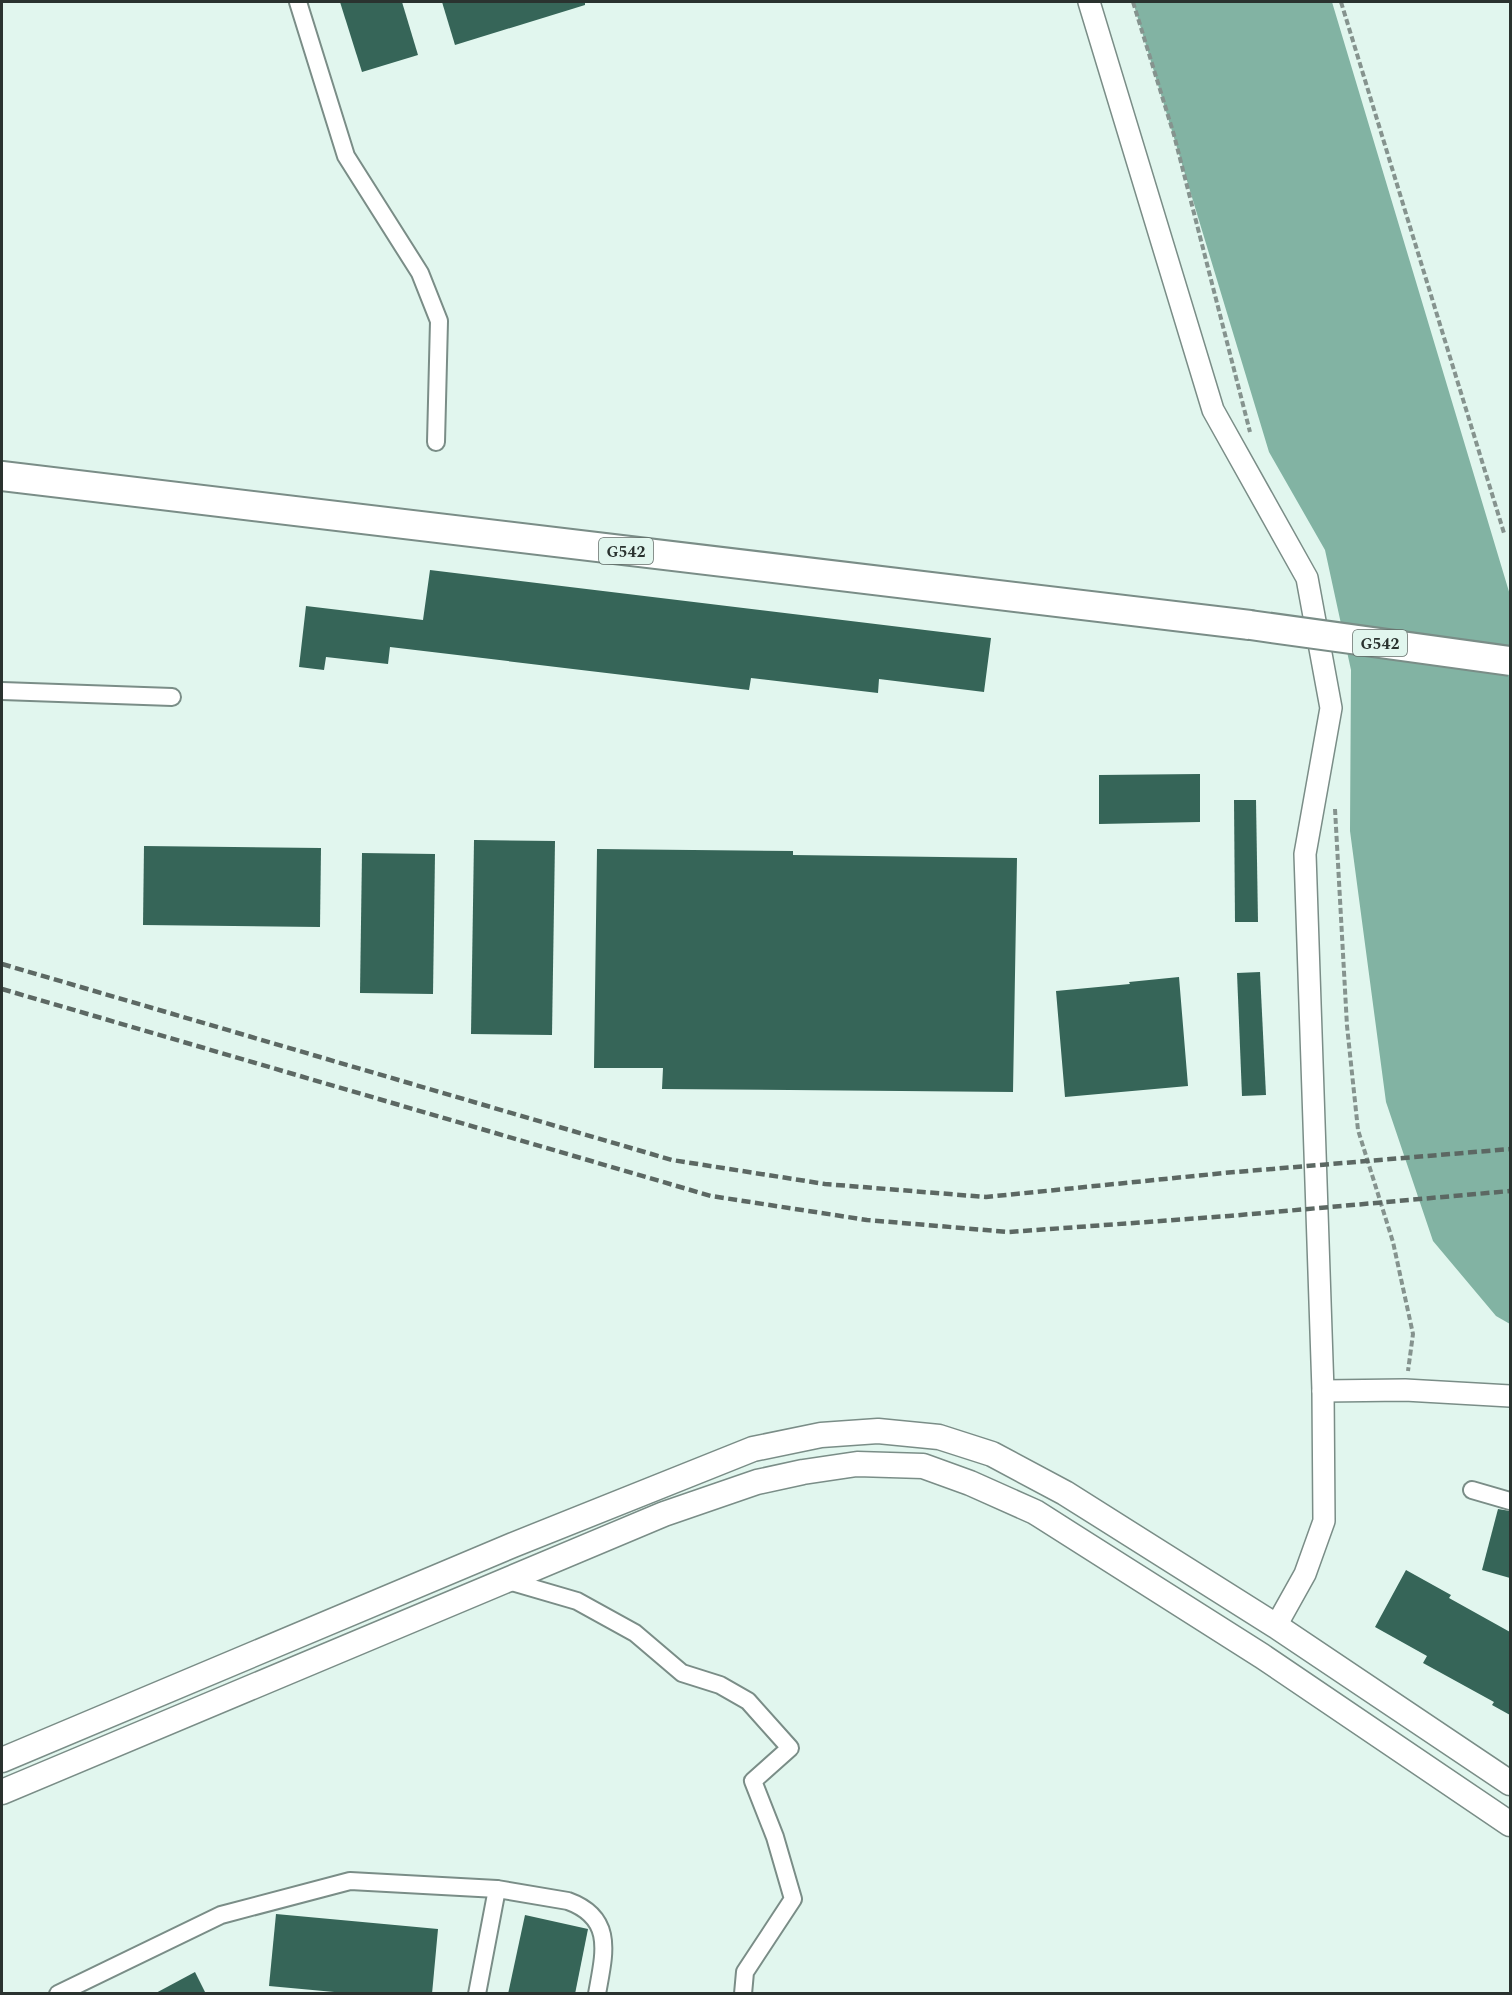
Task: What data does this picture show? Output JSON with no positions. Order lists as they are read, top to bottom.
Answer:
{
  "streets": {
    "highway": ["G542"]
  }
}
